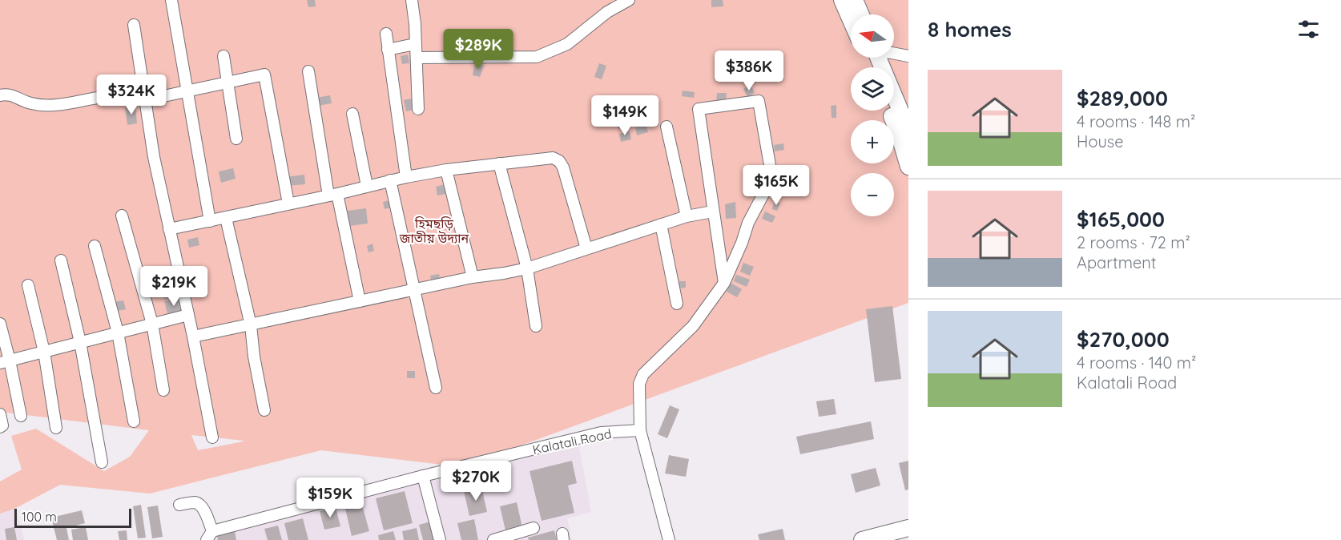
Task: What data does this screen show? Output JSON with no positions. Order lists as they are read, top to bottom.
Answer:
{
  "streets": {
    "street": ["Kalatali Road"]
  },
  "parks": ["হিমছড়ি জাতীয় উদ্যান"],
  "scale_bar": "100 m",
  "north": "left",
  "page": {
    "heading": "8 homes",
    "map_buttons": ["+", "−"],
    "price": [
      "$289K",
      "$386K",
      "$324K",
      "$149K",
      "$165K",
      "$219K",
      "$270K",
      "$159K"
    ],
    "list": [
      {
        "name": "$289,000",
        "note": "4 rooms · 148 m² · House"
      },
      {
        "name": "$165,000",
        "note": "2 rooms · 72 m² · Apartment"
      },
      {
        "name": "$270,000",
        "note": "4 rooms · 140 m² · Kalatali Road"
      }
    ],
    "scale": "100 m"
  }
}
